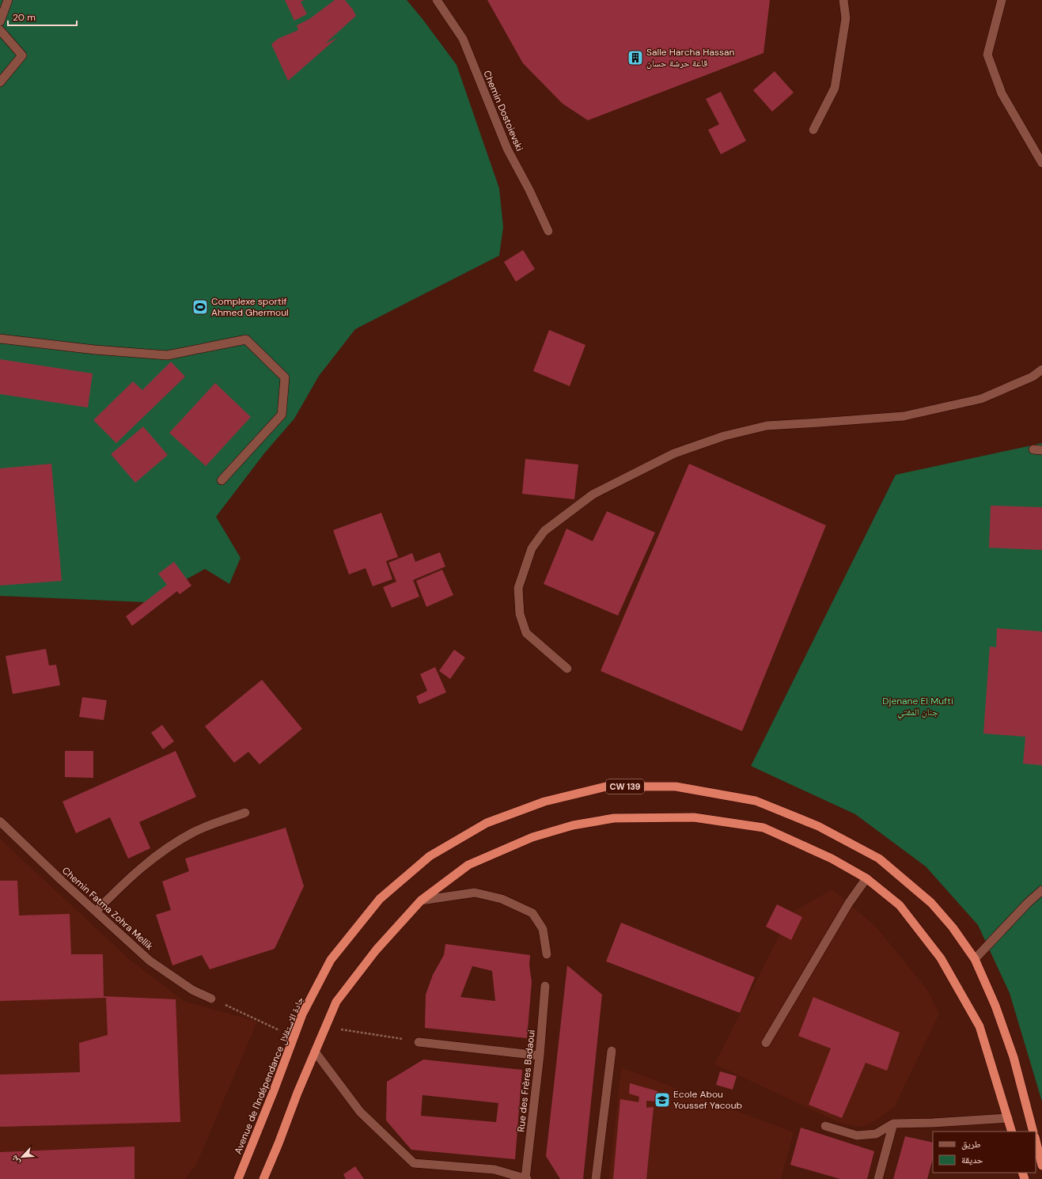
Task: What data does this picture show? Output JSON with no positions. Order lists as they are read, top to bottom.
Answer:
{
  "streets": {
    "highway": ["CW 139", "Avenue de l'Indépendance جادة الاستقلال"],
    "street": ["Chemin Dostoievski", "Chemin Fatma Zohra Mellik", "Rue des Frères Badaoui"]
  },
  "parks": ["Djenane El Mufti جنان المفتي"],
  "places": {
    "building": ["Salle Harcha Hassan قاعة حرشة حسان"],
    "sports": ["Complexe sportif Ahmed Ghermoul"],
    "school or university": ["Ecole Abou Youssef Yacoub"]
  },
  "legend": ["طريق", "حديقة"],
  "scale_bar": "20 m",
  "north": "bottom left"
}
